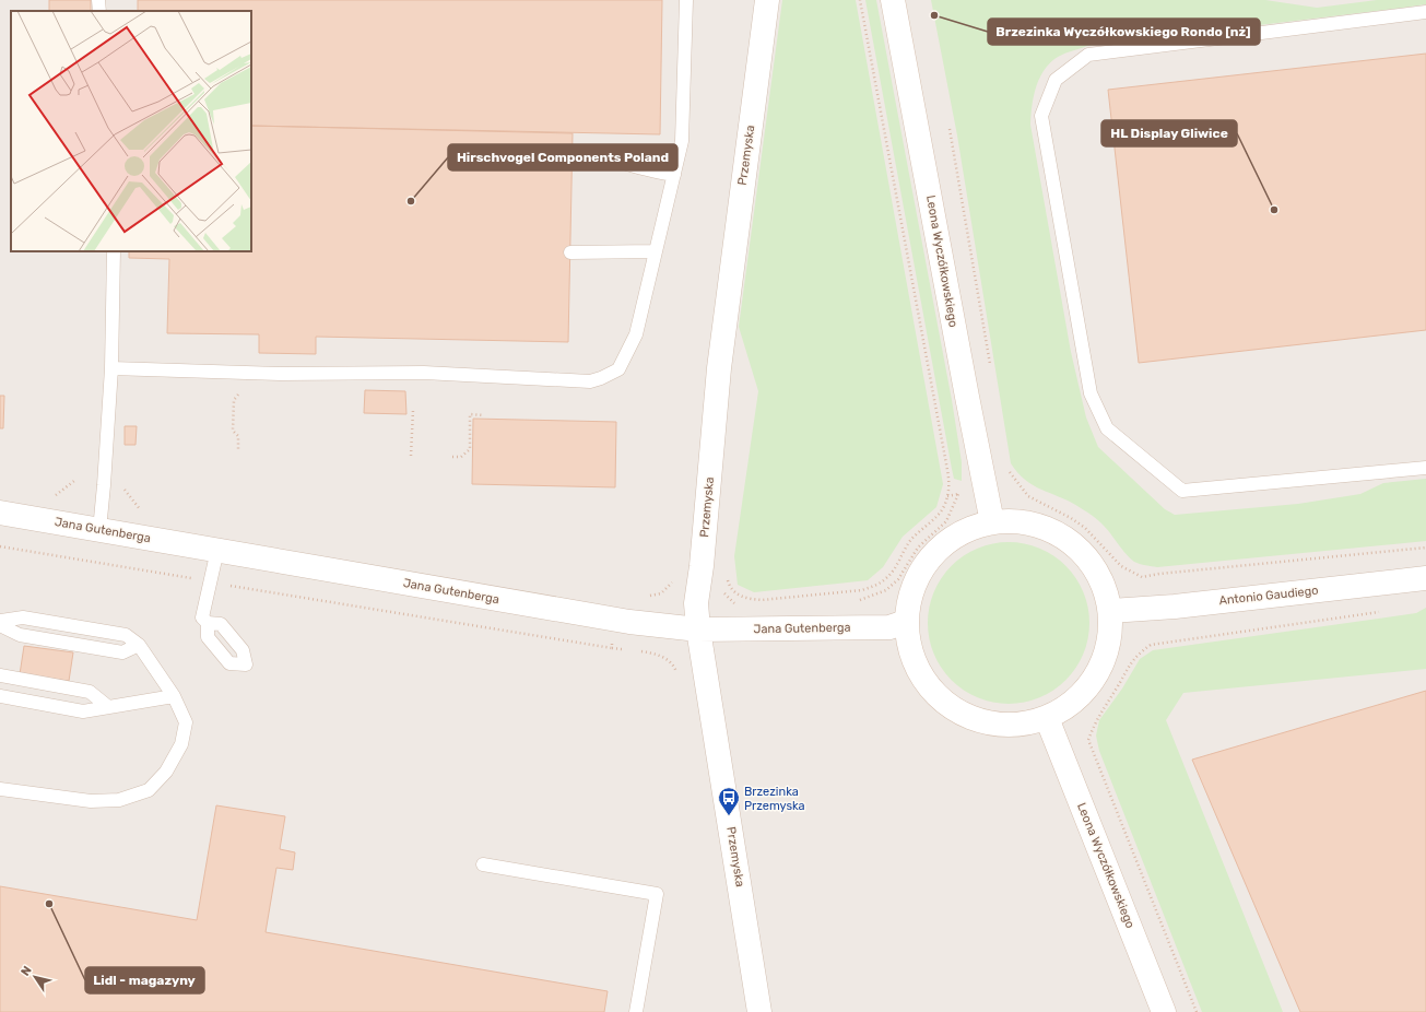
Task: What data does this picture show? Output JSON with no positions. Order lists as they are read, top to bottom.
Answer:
{
  "streets": {
    "street": [
      "Przemyska",
      "Leona Wyczółkowskiego",
      "Jana Gutenberga",
      "Antonio Gaudiego"
    ]
  },
  "crossings": [
    ["Przemyska", "Jana Gutenberga"]
  ],
  "places": {
    "other": [
      "Brzezinka Wyczółkowskiego Rondo [nż]",
      "Hirschvogel Components Poland",
      "HL Display Gliwice",
      "Lidl - magazyny"
    ],
    "bus stop": ["Brzezinka Przemyska"]
  },
  "north": "top left"
}
